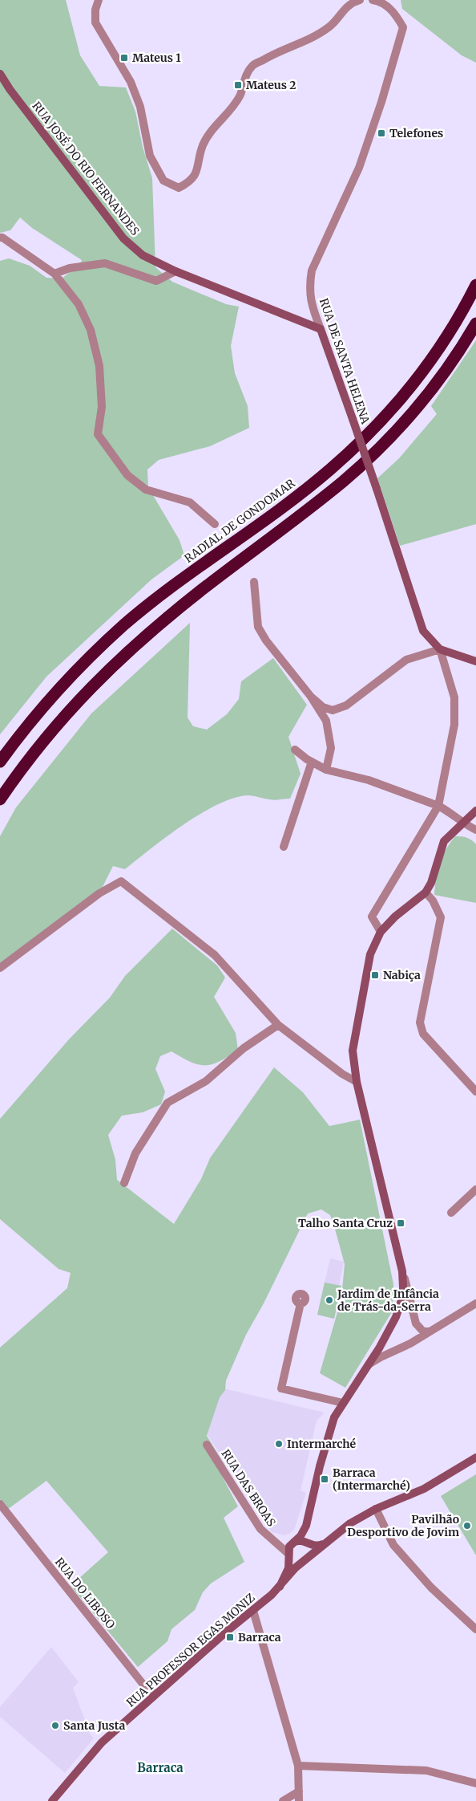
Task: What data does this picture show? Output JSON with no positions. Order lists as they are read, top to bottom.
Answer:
{
  "streets": {
    "highway": ["RADIAL DE GONDOMAR"],
    "main road": ["RUA JOSÉ DO RIO FERNANDES", "RUA DE SANTA HELENA", "RUA PROFESSOR EGAS MONIZ"],
    "street": ["RUA DAS BROAS", "RUA DO LIBOSO"]
  },
  "crossings": [
    ["RUA JOSÉ DO RIO FERNANDES", "RUA DE SANTA HELENA"],
    ["RUA DAS BROAS", "RUA PROFESSOR EGAS MONIZ"],
    ["RUA DO LIBOSO", "RUA PROFESSOR EGAS MONIZ"]
  ],
  "districts": ["Barraca"],
  "places": {
    "transit": [
      "Mateus 1",
      "Mateus 2",
      "Telefones",
      "Nabiça",
      "Talho Santa Cruz",
      "Barraca (Intermarché)",
      "Barraca"
    ],
    "other": [
      "Jardim de Infância de Trás-da-Serra",
      "Intermarché",
      "Pavilhão Desportivo de Jovim",
      "Santa Justa"
    ]
  }
}
